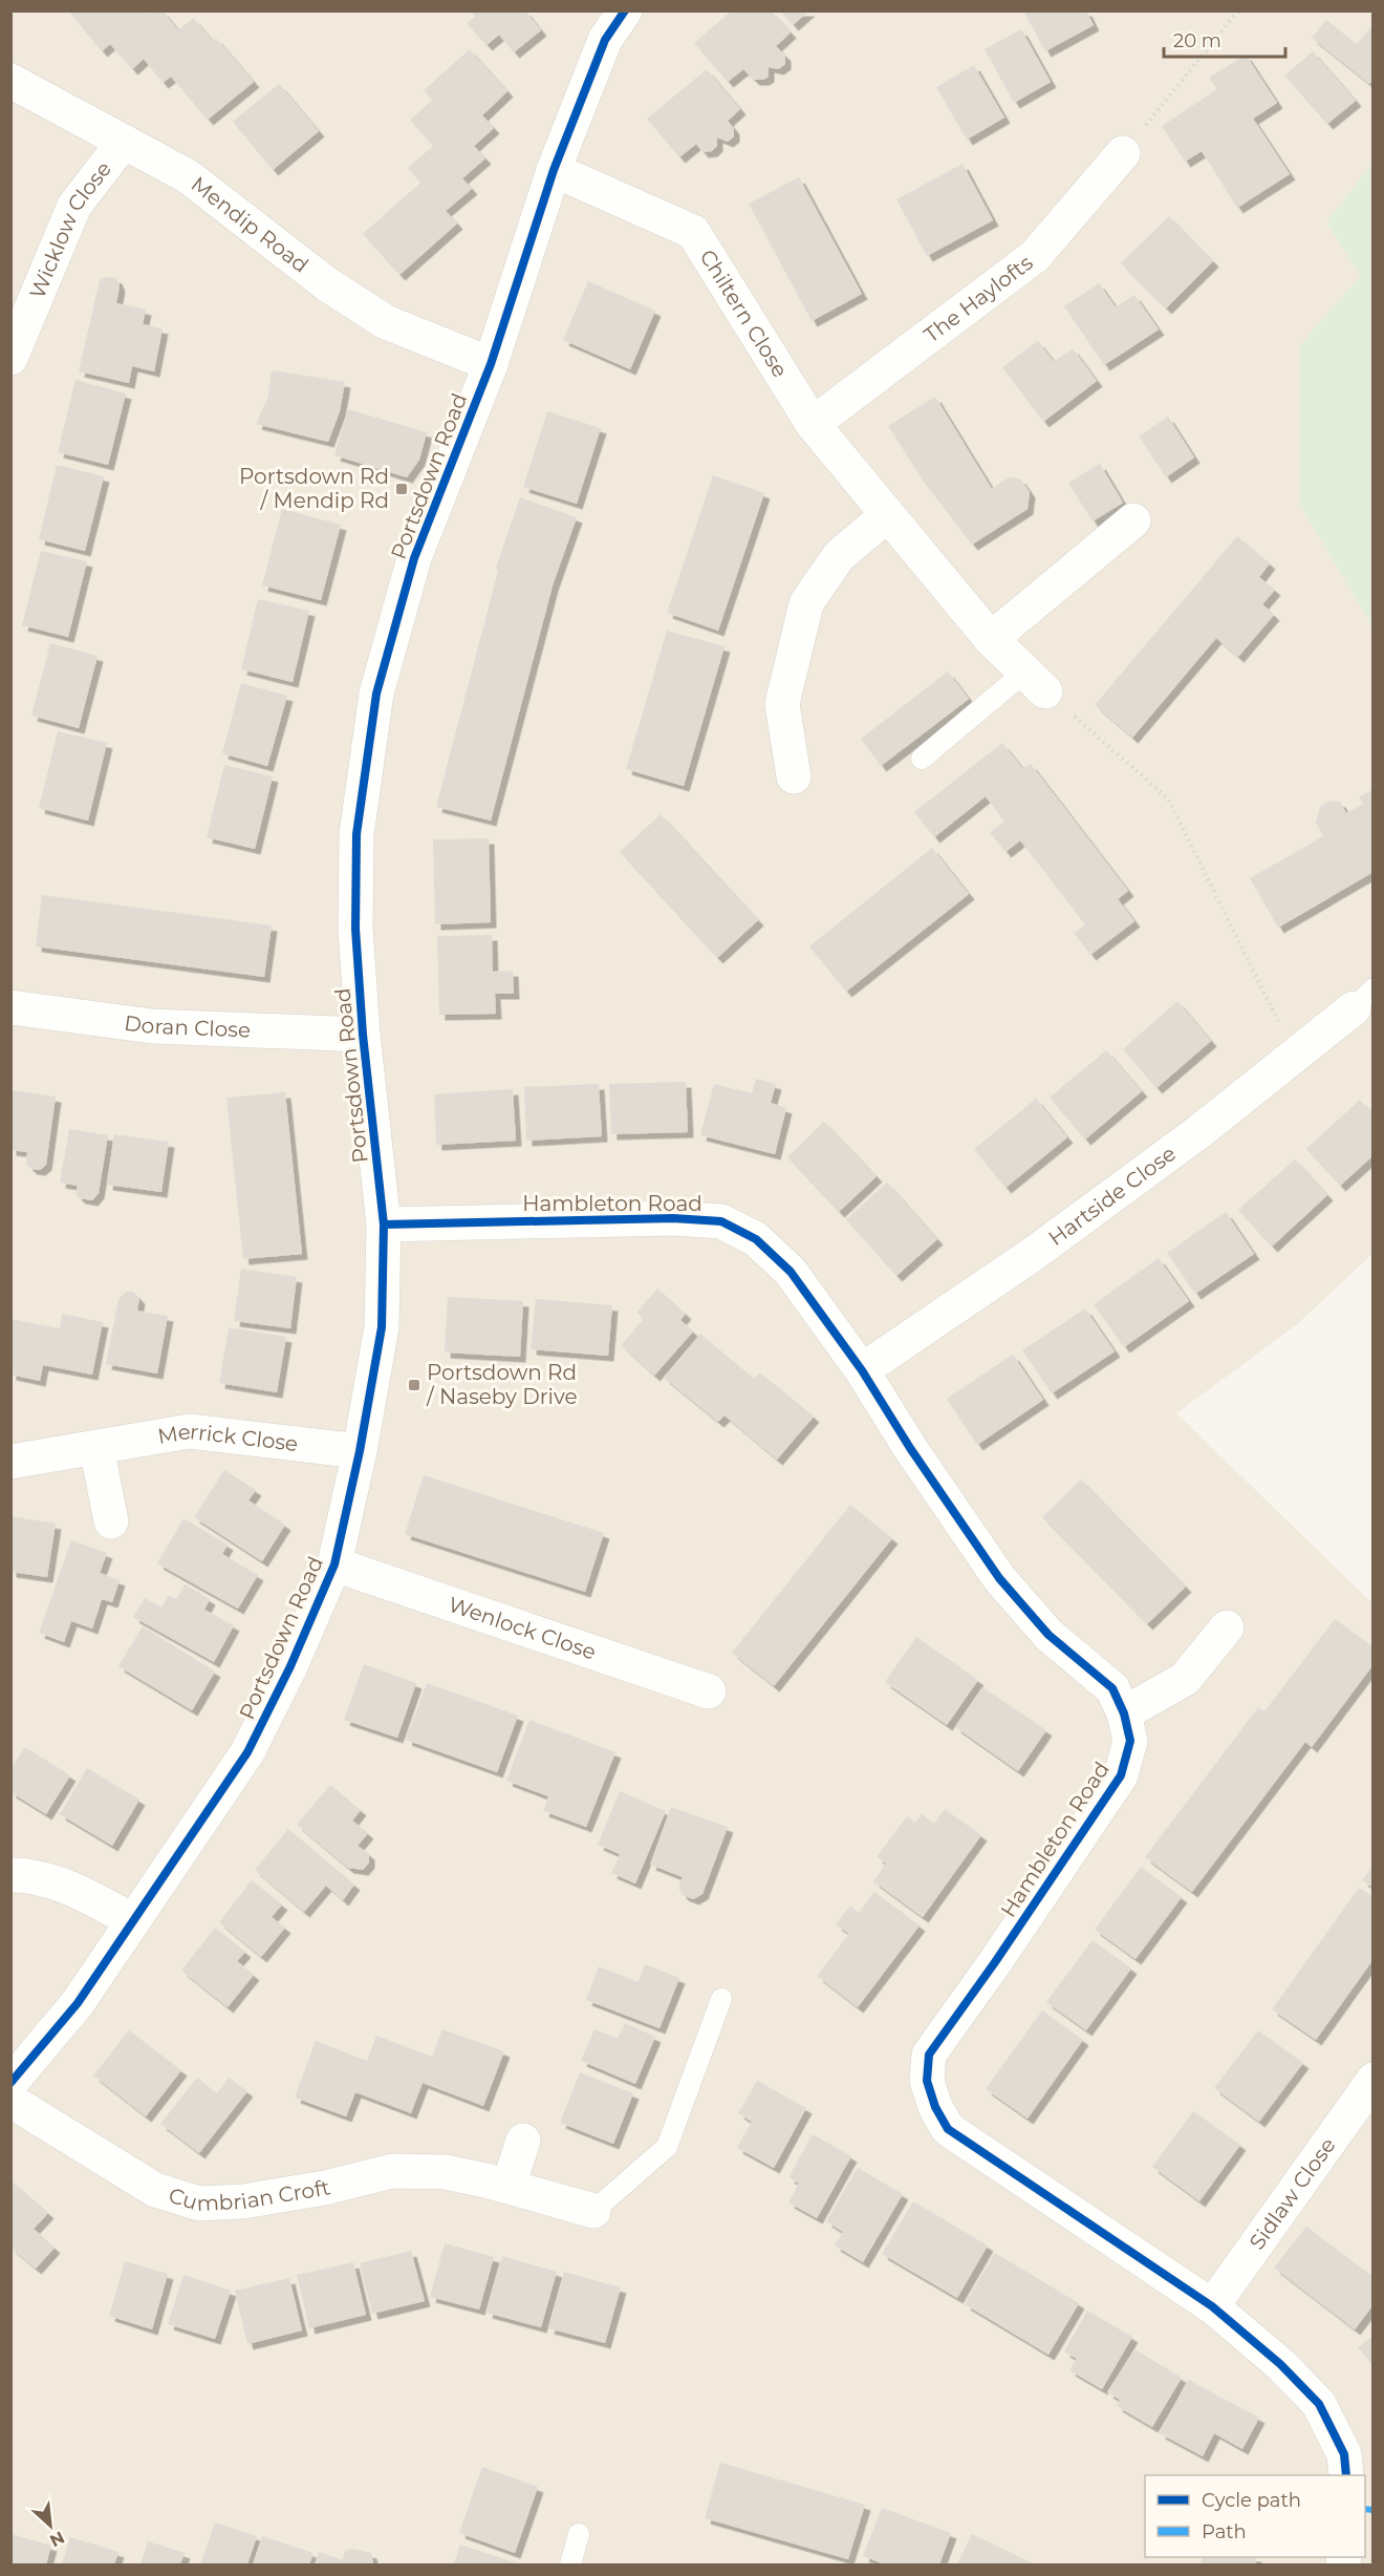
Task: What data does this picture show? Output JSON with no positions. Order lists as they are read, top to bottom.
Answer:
{
  "streets": {
    "street": [
      "Mendip Road",
      "Wicklow Close",
      "The Haylofts",
      "Chiltern Close",
      "Portsdown Road",
      "Doran Close",
      "Hartside Close",
      "Hambleton Road",
      "Merrick Close",
      "Wenlock Close",
      "Cumbrian Croft",
      "Sidlaw Close"
    ]
  },
  "crossings": [
    ["Mendip Road", "Wicklow Close"],
    ["Mendip Road", "Portsdown Road"],
    ["The Haylofts", "Chiltern Close"],
    ["Chiltern Close", "Portsdown Road"],
    ["Portsdown Road", "Doran Close"],
    ["Portsdown Road", "Hambleton Road"],
    ["Portsdown Road", "Merrick Close"],
    ["Portsdown Road", "Wenlock Close"],
    ["Hartside Close", "Hambleton Road"],
    ["Hambleton Road", "Sidlaw Close"]
  ],
  "places": {
    "transit": ["Portsdown Rd / Mendip Rd", "Portsdown Rd / Naseby Drive"]
  },
  "legend": ["Cycle path", "Path"],
  "scale_bar": "20 m",
  "north": "bottom right"
}
